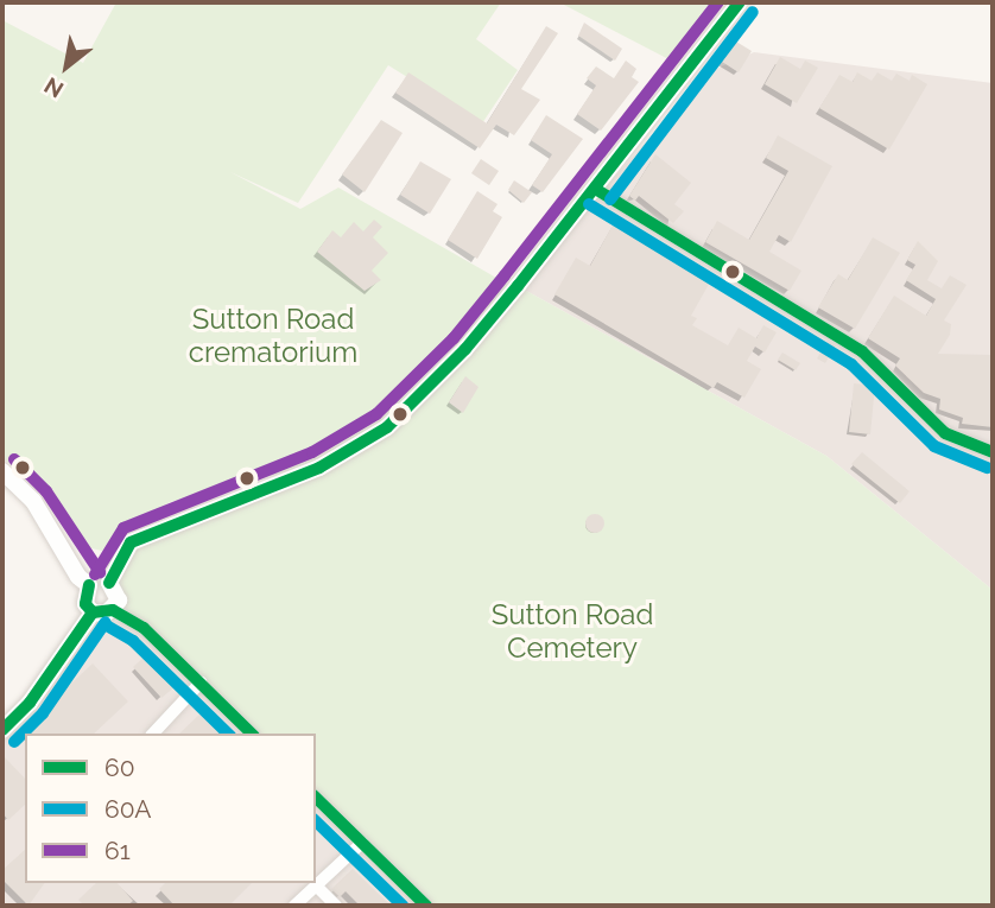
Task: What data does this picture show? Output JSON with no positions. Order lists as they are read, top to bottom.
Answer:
{
  "parks": ["Sutton Road crematorium", "Sutton Road Cemetery"],
  "lines": ["transit line 60", "transit line 61", "transit line 60A"],
  "legend": ["60", "60A", "61"],
  "north": "bottom left"
}
